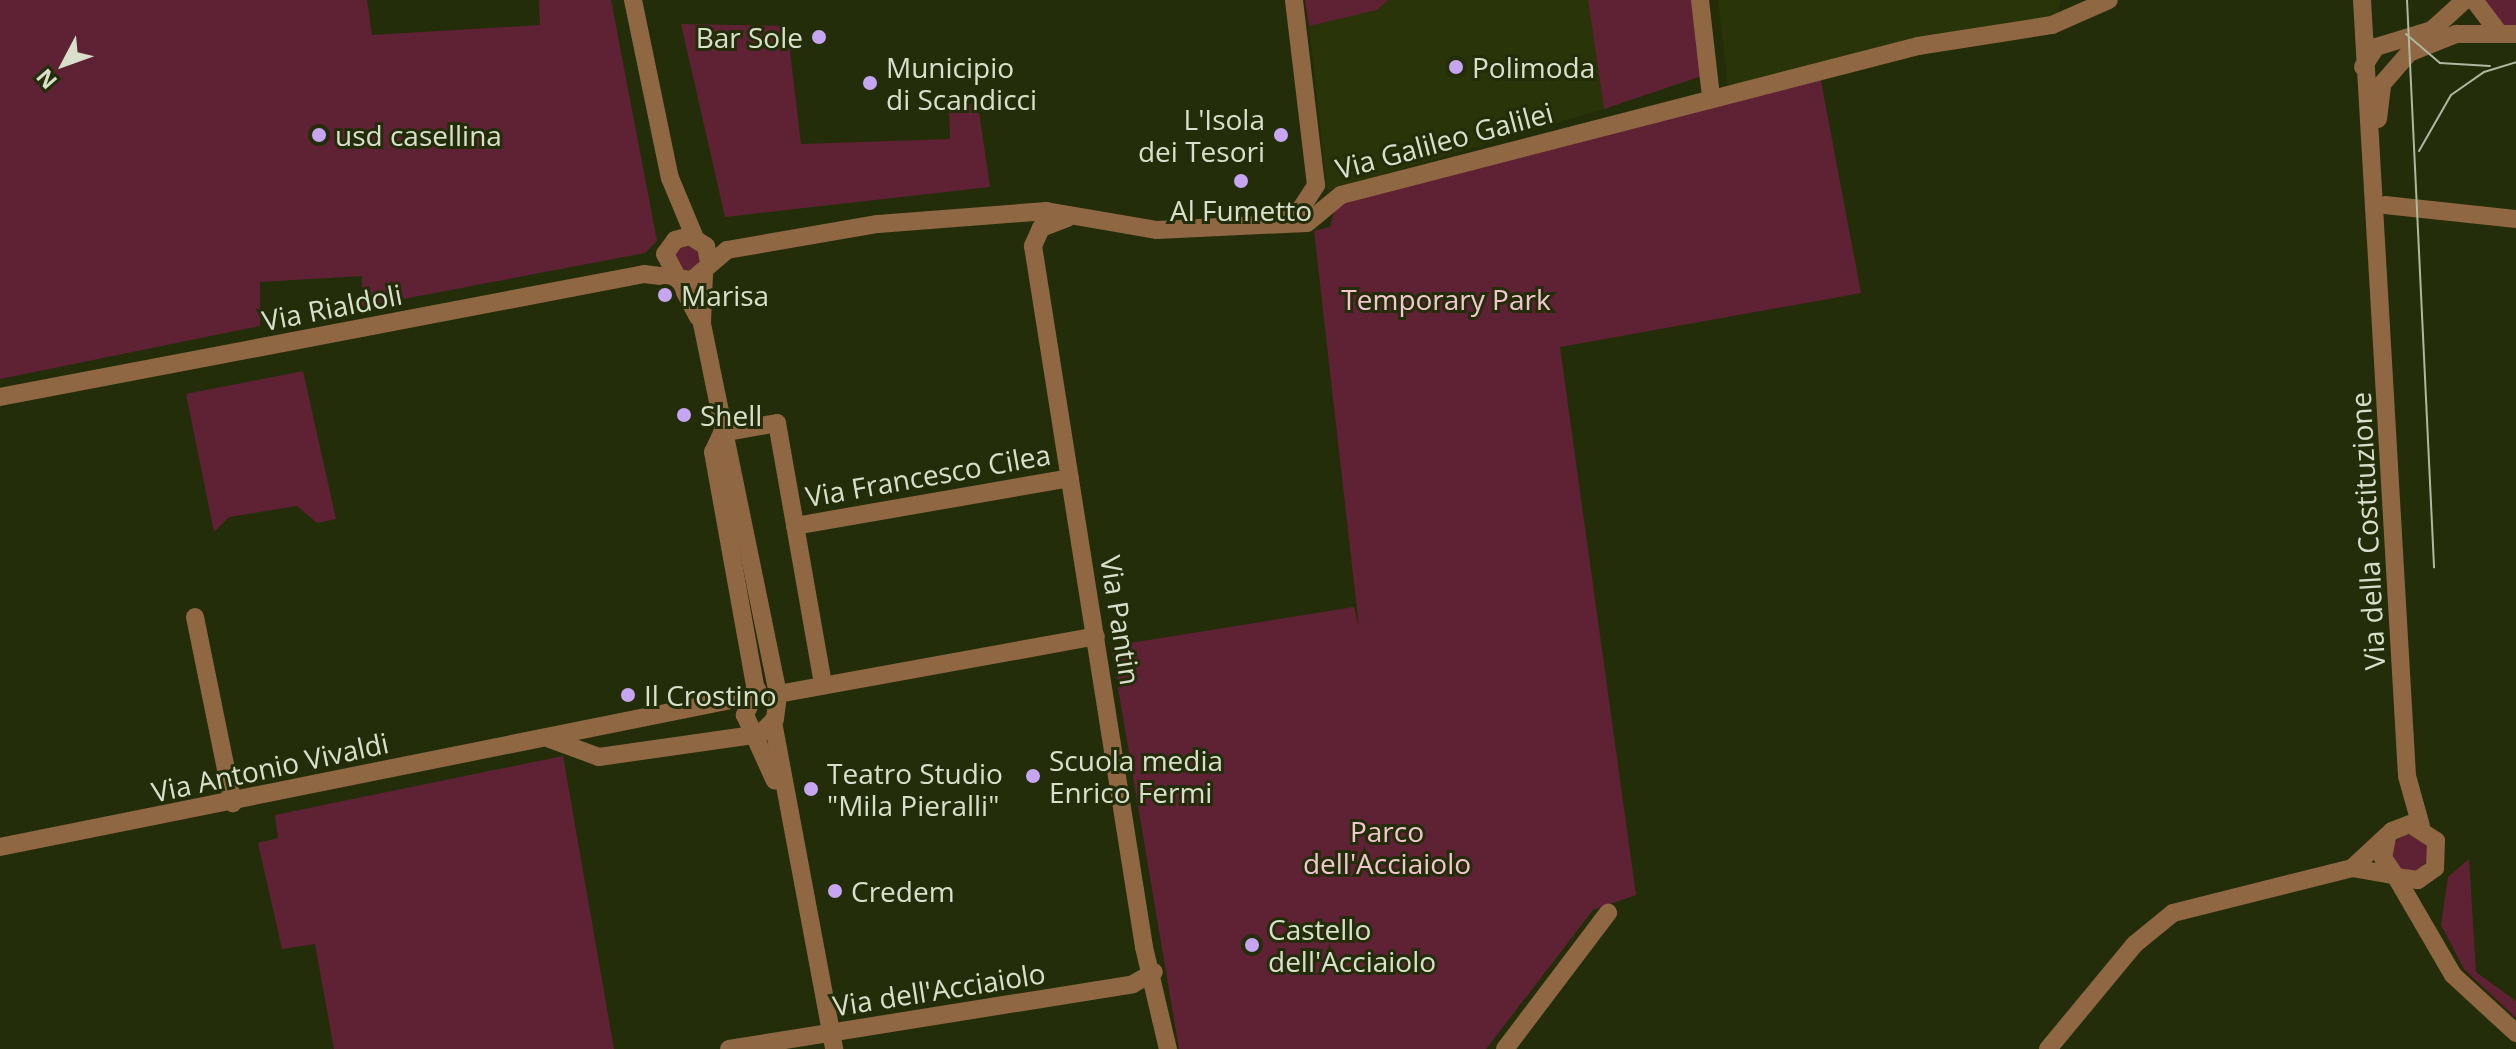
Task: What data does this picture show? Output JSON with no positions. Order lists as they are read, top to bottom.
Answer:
{
  "streets": {
    "street": [
      "Via Galileo Galilei",
      "Via Rialdoli",
      "Via Francesco Cilea",
      "Via della Costituzione",
      "Via Pantin",
      "Via Antonio Vivaldi",
      "Via dell'Acciaiolo"
    ]
  },
  "crossings": [
    ["Via Galileo Galilei", "Via Rialdoli"],
    ["Via Galileo Galilei", "Via Pantin"],
    ["Via Francesco Cilea", "Via Pantin"],
    ["Via Pantin", "Via Antonio Vivaldi"],
    ["Via Pantin", "Via dell'Acciaiolo"]
  ],
  "parks": ["Temporary Park", "Parco dell'Acciaiolo"],
  "places": [
    "Bar Sole",
    "Polimoda",
    "Municipio di Scandicci",
    "usd casellina",
    "L'Isola dei Tesori",
    "Al Fumetto",
    "Marisa",
    "Shell",
    "Il Crostino",
    "Scuola media Enrico Fermi",
    "Teatro Studio \"Mila Pieralli\"",
    "Credem",
    "Castello dell'Acciaiolo"
  ],
  "north": "bottom left"
}
